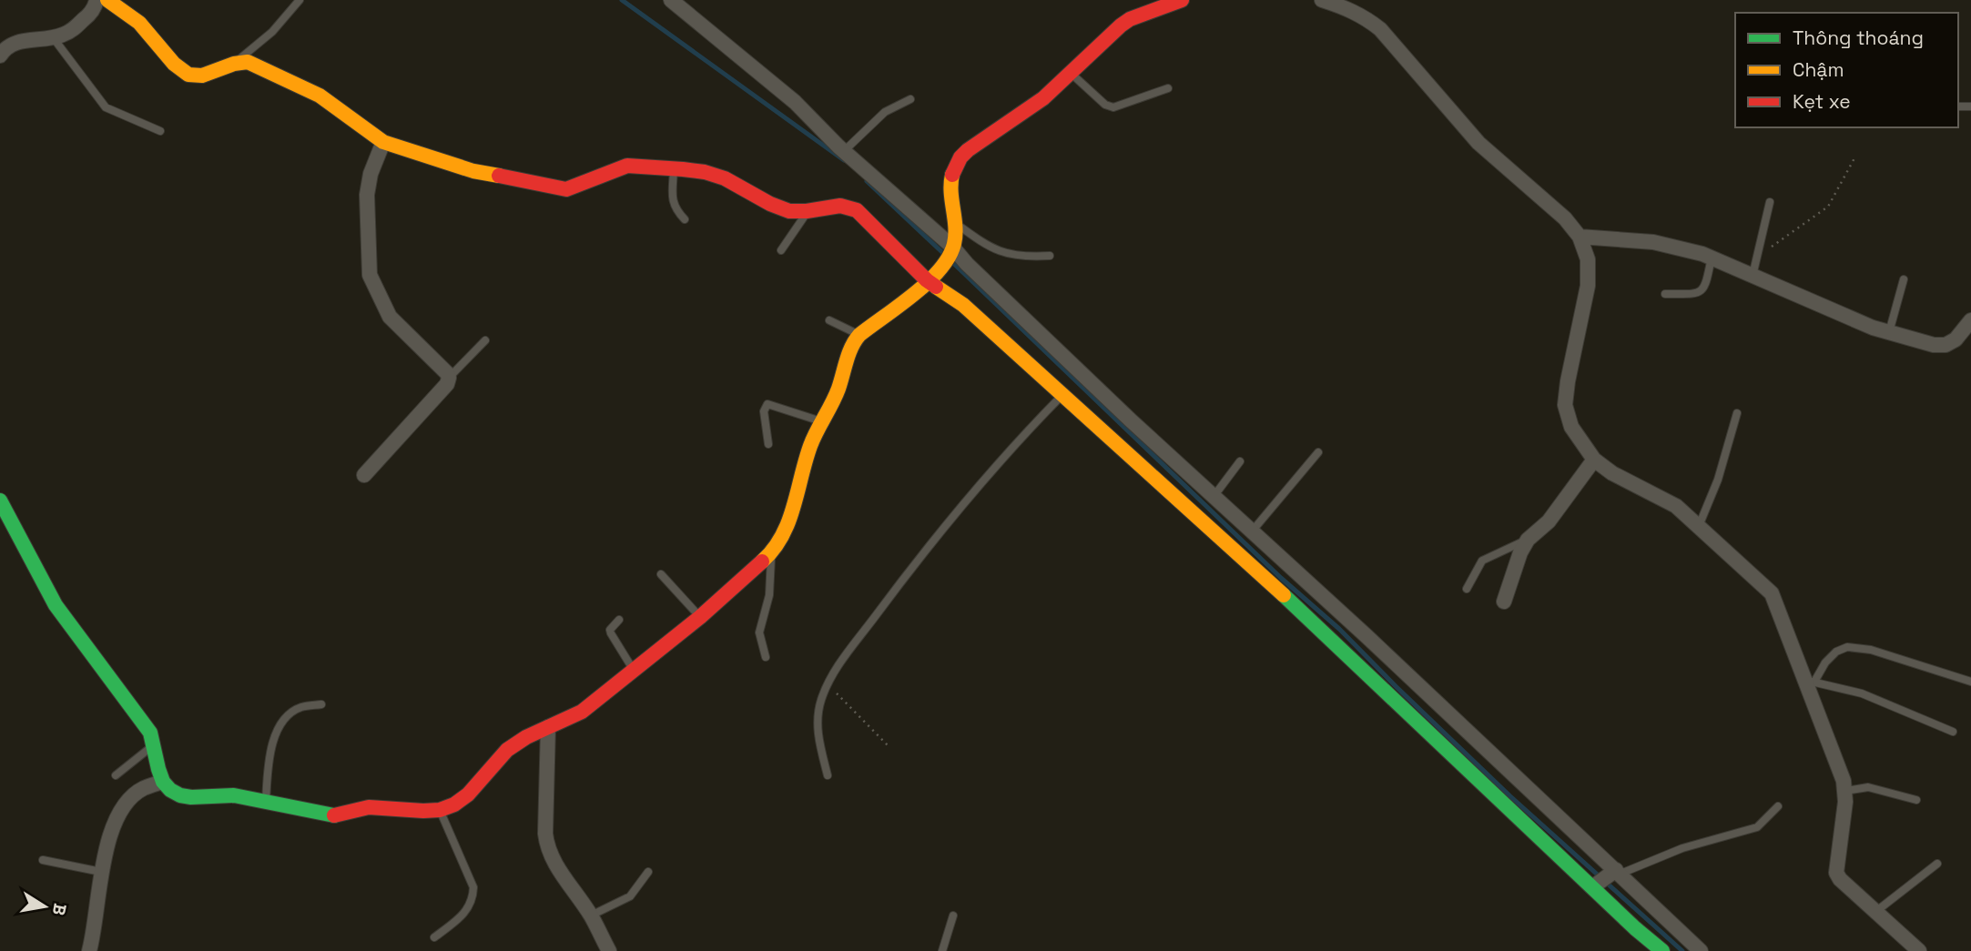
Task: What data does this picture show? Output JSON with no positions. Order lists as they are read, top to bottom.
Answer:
{
  "legend": ["Thông thoáng", "Chậm", "Kẹt xe"],
  "north": "right"
}
